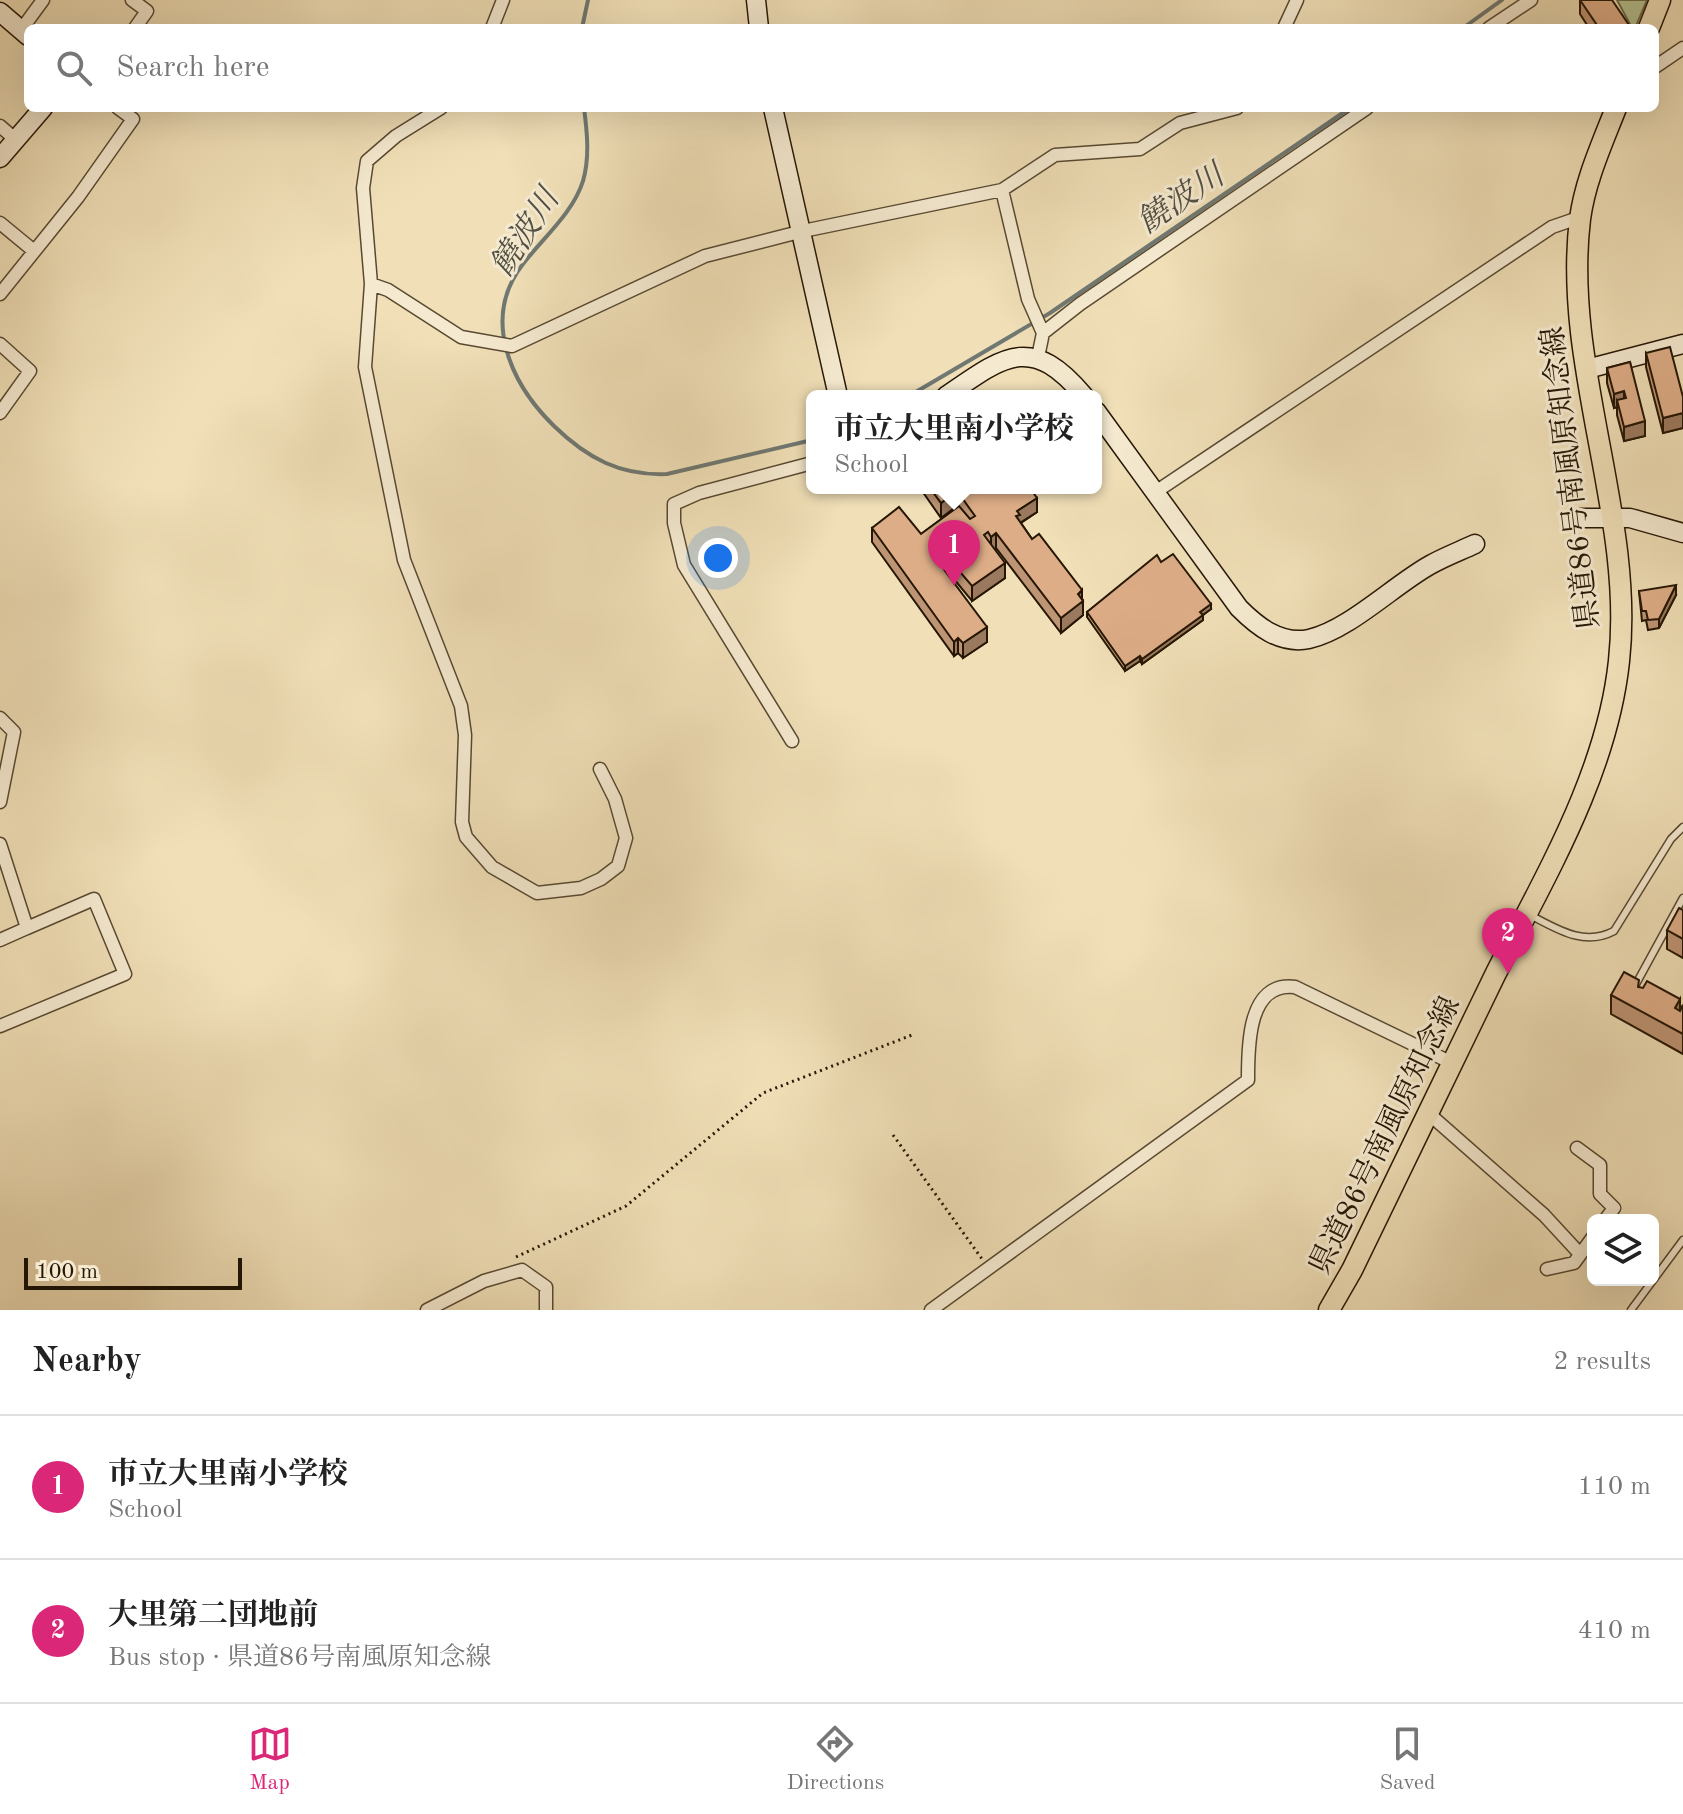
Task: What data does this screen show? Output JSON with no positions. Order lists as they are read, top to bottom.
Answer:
{
  "streets": {
    "main road": ["県道86号南風原知念線"]
  },
  "water": ["饒波川"],
  "scale_bar": "100 m",
  "page": {
    "search": "Search here",
    "popup": ["市立大里南小学校", "School"],
    "pins": ["1", "2"],
    "scale": "100 m",
    "heading": ["Nearby", "2 results"],
    "list": [
      {
        "mark": "1",
        "name": "市立大里南小学校",
        "note": "School",
        "value": "110 m"
      },
      {
        "mark": "2",
        "name": "大里第二団地前",
        "note": "Bus stop · 県道86号南風原知念線",
        "value": "410 m"
      }
    ],
    "nav": ["Map", "Directions", "Saved"]
  }
}
